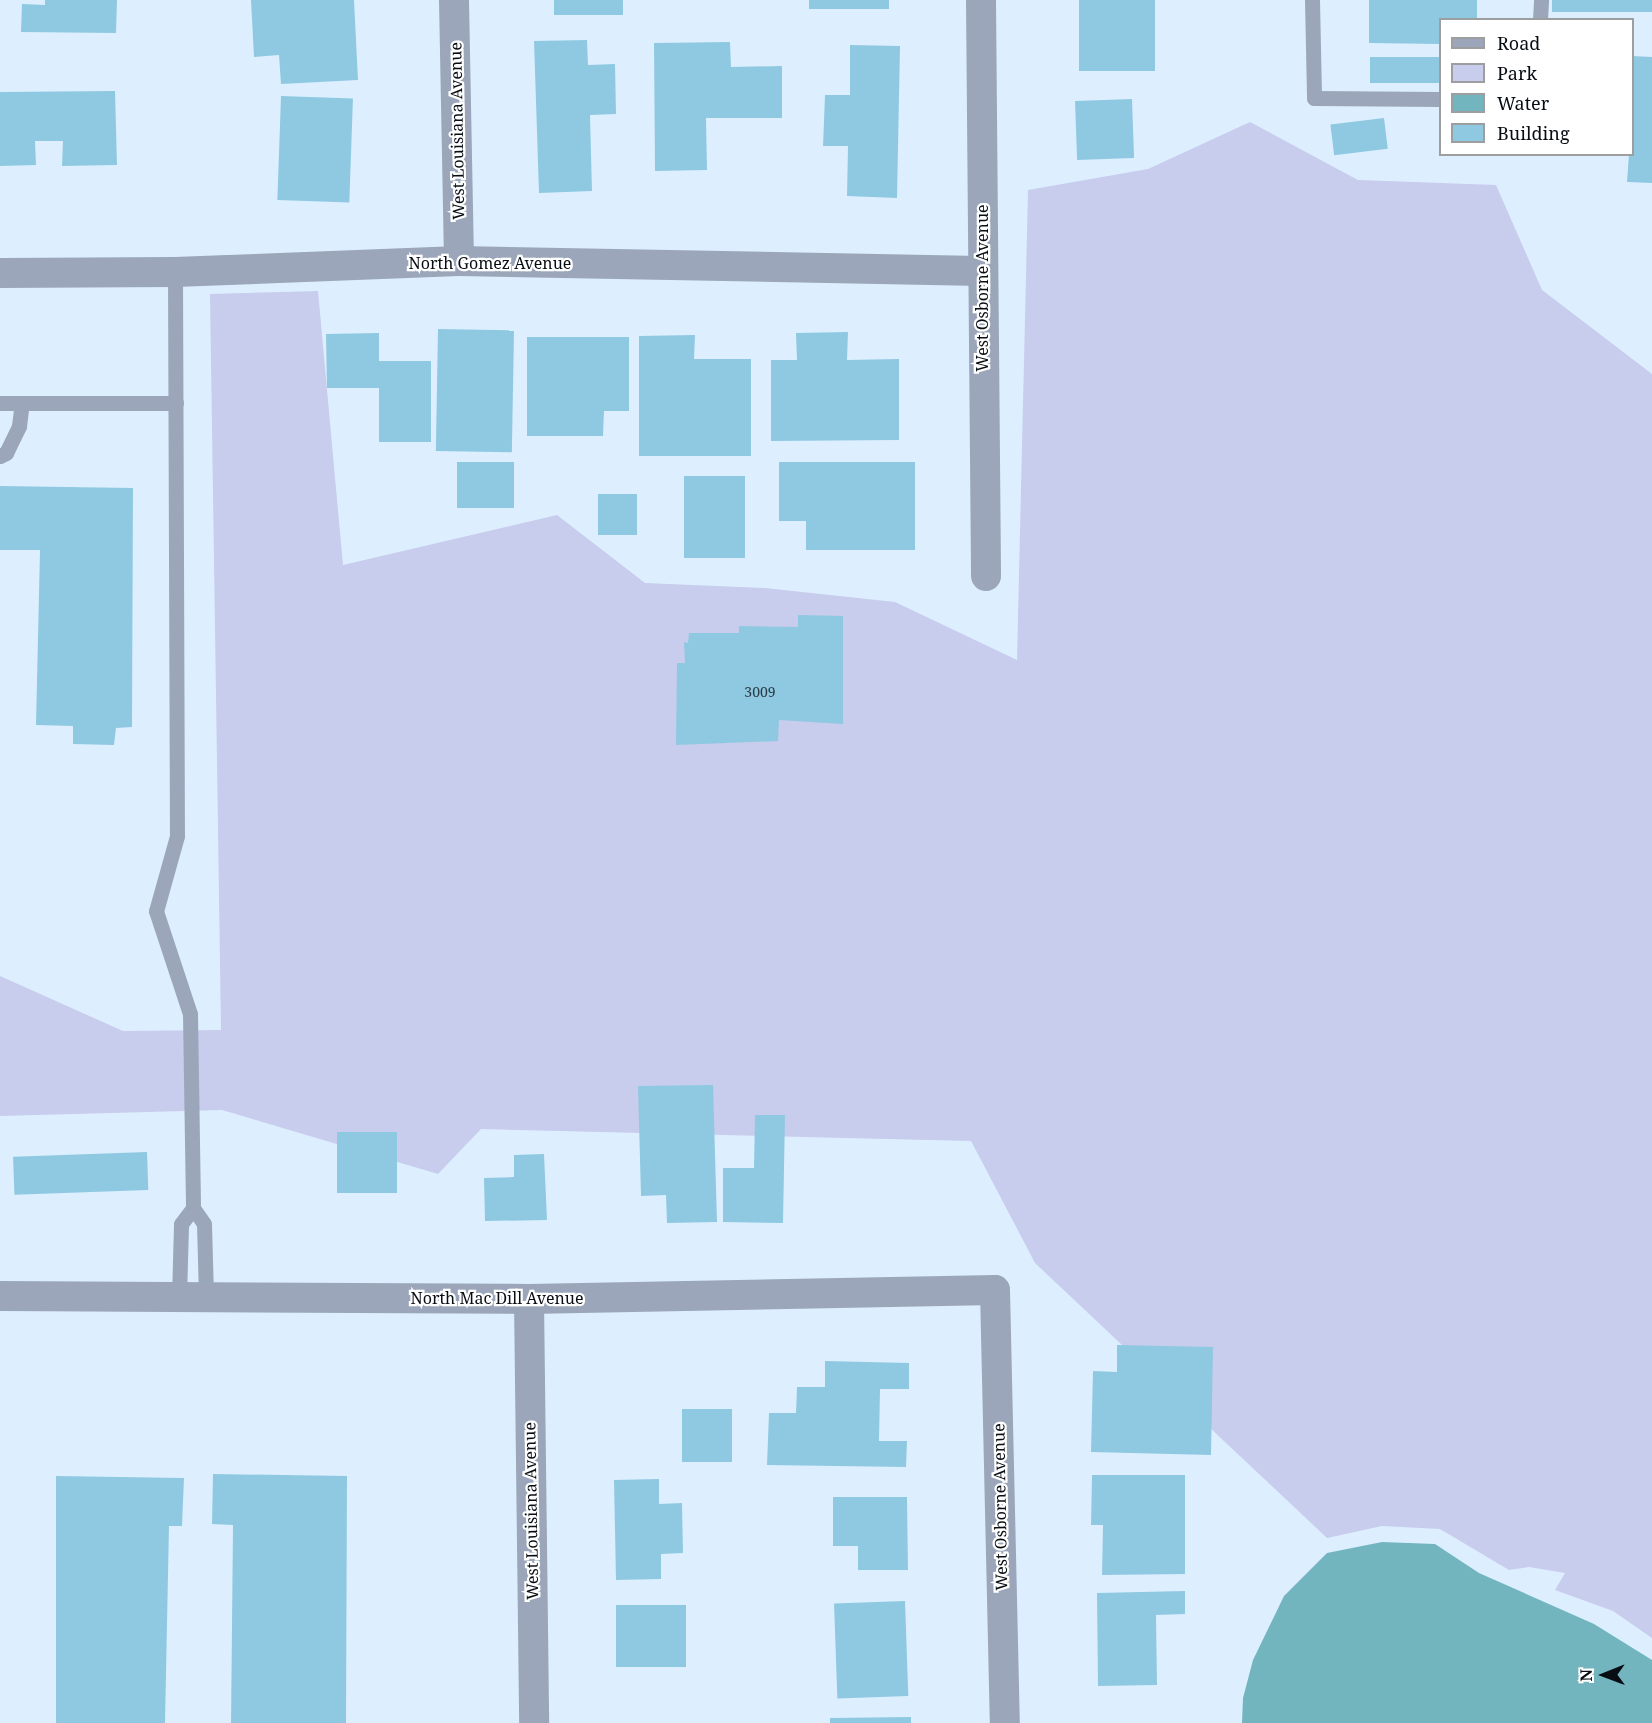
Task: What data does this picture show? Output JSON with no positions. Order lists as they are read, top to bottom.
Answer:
{
  "streets": {
    "street": [
      "West Louisiana Avenue",
      "North Gomez Avenue",
      "West Osborne Avenue",
      "North Mac Dill Avenue"
    ]
  },
  "crossings": [
    ["West Louisiana Avenue", "North Gomez Avenue"],
    ["West Louisiana Avenue", "North Mac Dill Avenue"],
    ["North Gomez Avenue", "West Osborne Avenue"],
    ["West Osborne Avenue", "North Mac Dill Avenue"]
  ],
  "house_numbers": ["3009"],
  "legend": [
    "Road",
    "Park",
    "Water",
    "Building"
  ],
  "north": "left"
}
